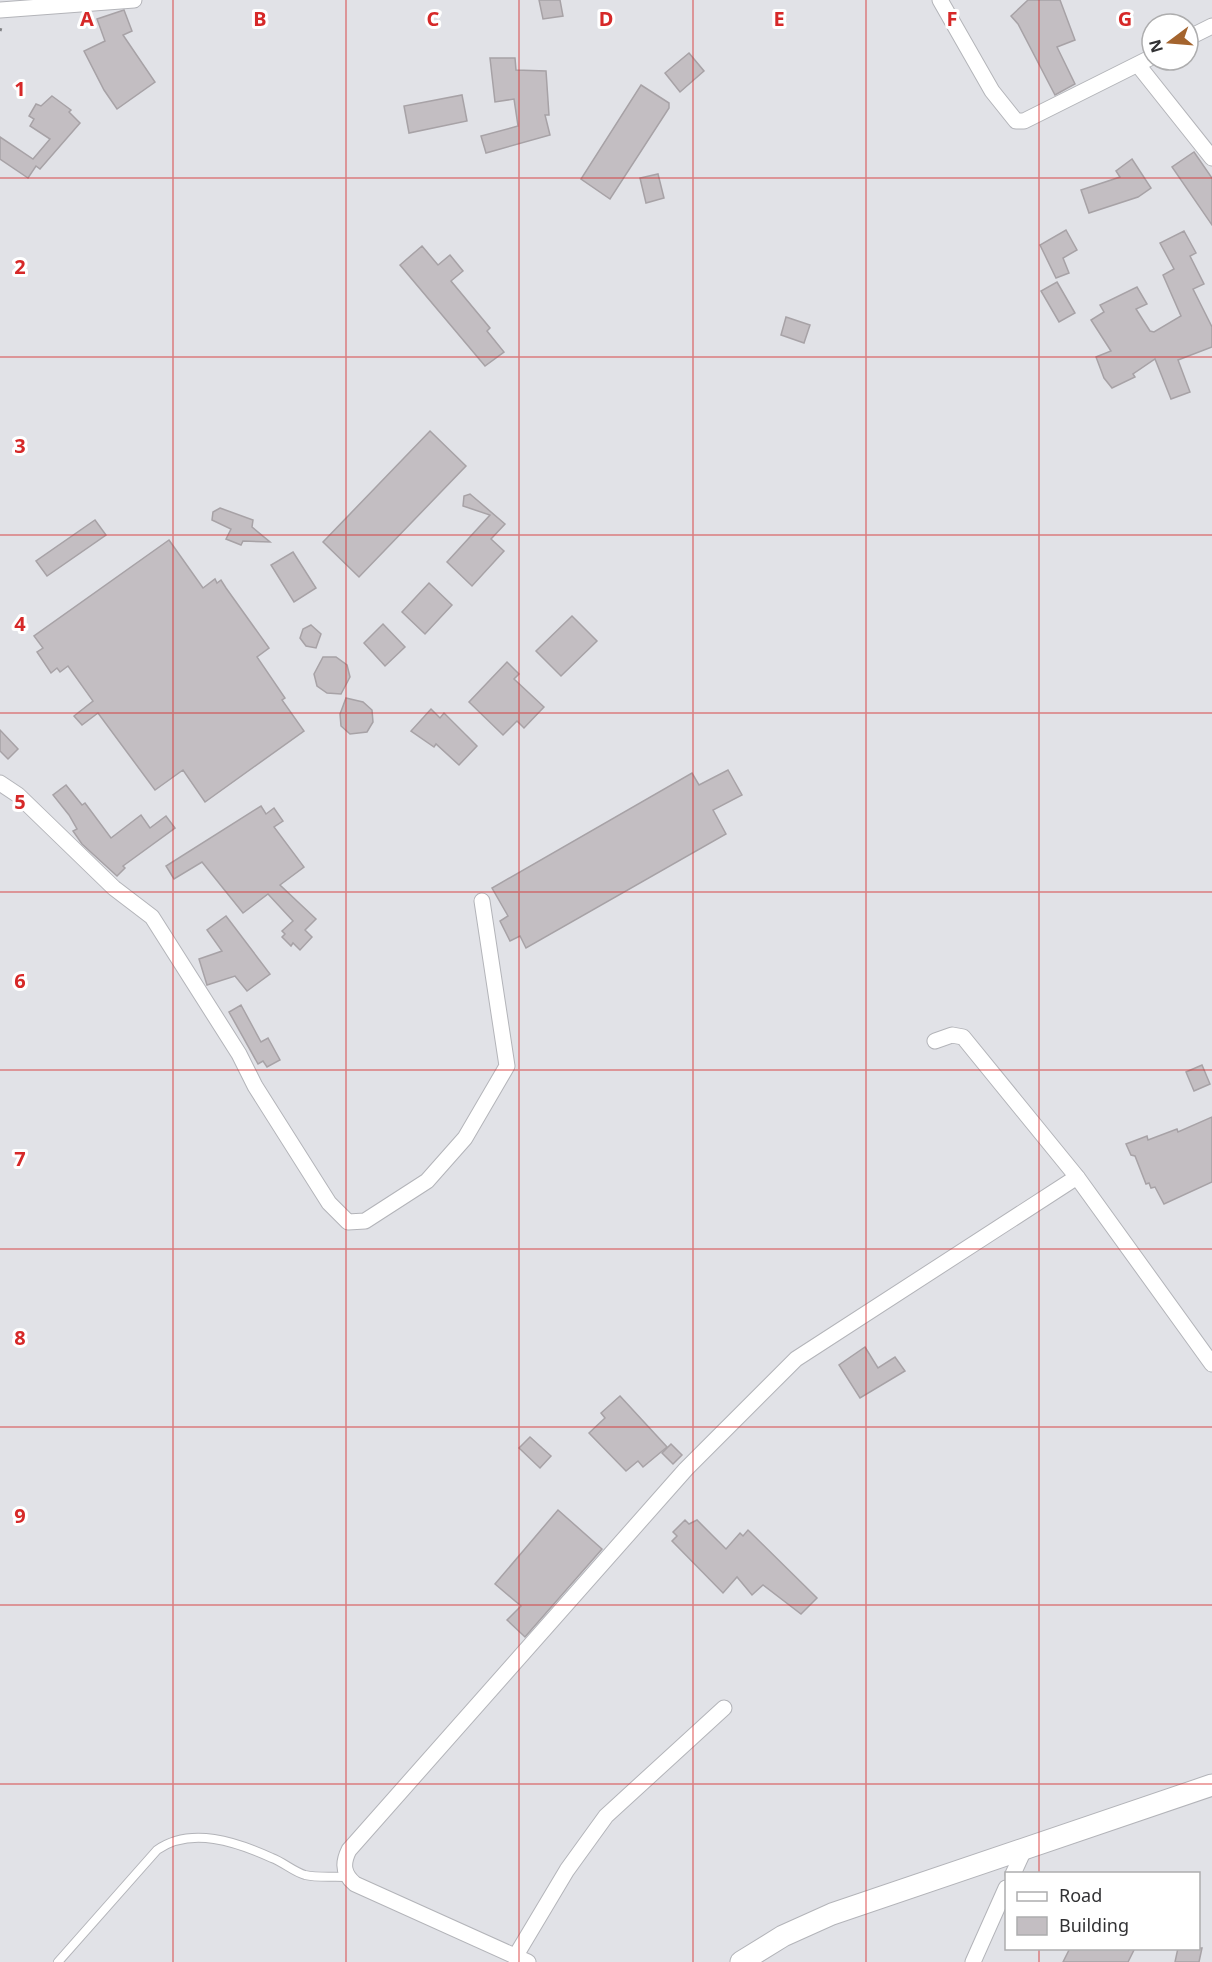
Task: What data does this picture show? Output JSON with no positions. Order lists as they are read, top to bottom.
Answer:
{
  "legend": ["Road", "Building"],
  "north": "left",
  "grid": {
    "columns": [
      "A",
      "B",
      "C",
      "D",
      "E",
      "F",
      "G"
    ],
    "rows": [
      "1",
      "2",
      "3",
      "4",
      "5",
      "6",
      "7",
      "8",
      "9"
    ]
  }
}
